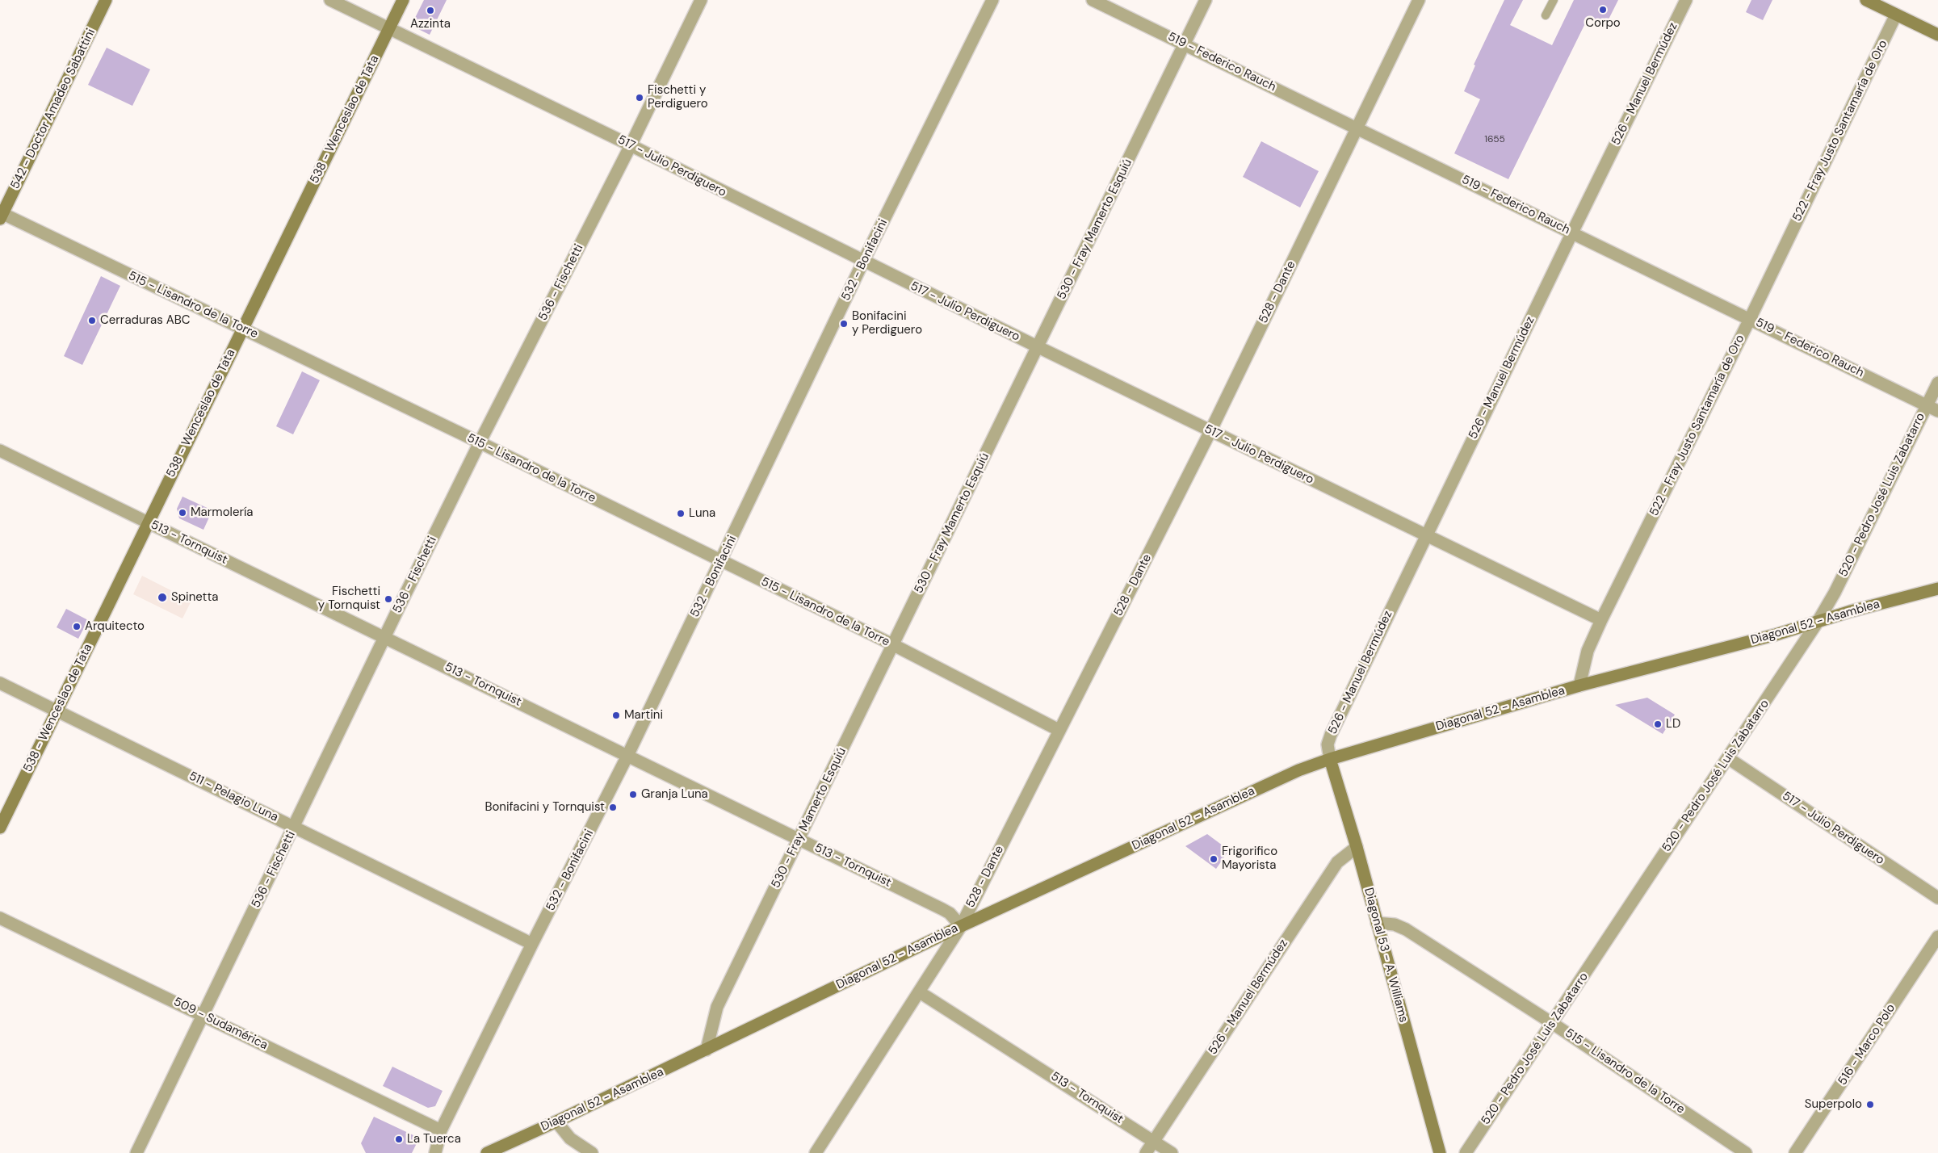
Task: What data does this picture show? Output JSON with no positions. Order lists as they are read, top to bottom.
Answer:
{
  "streets": {
    "street": [
      "519 - Federico Rauch",
      "526 - Manuel Bermúdez",
      "542 - Doctor Amadeo Sabattini",
      "538 - Wenceslao de Tata",
      "522 - Fray Justo Santamaría de Oro",
      "517 - Julio Perdiguero",
      "530 - Fray Mamerto Esquiú",
      "532 - Bonifacini",
      "536 - Fischetti",
      "528 - Dante",
      "515 - Lisandro de la Torre",
      "520 - Pedro José Luis Zabatarro",
      "513 - Tornquist",
      "Diagonal 52 - Asamblea",
      "511 - Pelagio Luna",
      "Diagonal 53 - A. Williams",
      "509 - Sudamérica",
      "516 - Marco Polo"
    ]
  },
  "crossings": [
    ["519 - Federico Rauch", "526 - Manuel Bermúdez"],
    ["519 - Federico Rauch", "522 - Fray Justo Santamaría de Oro"],
    ["519 - Federico Rauch", "530 - Fray Mamerto Esquiú"],
    ["519 - Federico Rauch", "528 - Dante"],
    ["519 - Federico Rauch", "520 - Pedro José Luis Zabatarro"],
    ["526 - Manuel Bermúdez", "517 - Julio Perdiguero"],
    ["526 - Manuel Bermúdez", "513 - Tornquist"],
    ["526 - Manuel Bermúdez", "Diagonal 52 - Asamblea"],
    ["526 - Manuel Bermúdez", "Diagonal 53 - A. Williams"],
    ["542 - Doctor Amadeo Sabattini", "515 - Lisandro de la Torre"],
    ["538 - Wenceslao de Tata", "517 - Julio Perdiguero"],
    ["538 - Wenceslao de Tata", "515 - Lisandro de la Torre"],
    ["538 - Wenceslao de Tata", "513 - Tornquist"],
    ["538 - Wenceslao de Tata", "511 - Pelagio Luna"],
    ["522 - Fray Justo Santamaría de Oro", "517 - Julio Perdiguero"],
    ["522 - Fray Justo Santamaría de Oro", "Diagonal 52 - Asamblea"],
    ["517 - Julio Perdiguero", "530 - Fray Mamerto Esquiú"],
    ["517 - Julio Perdiguero", "532 - Bonifacini"],
    ["517 - Julio Perdiguero", "536 - Fischetti"],
    ["517 - Julio Perdiguero", "528 - Dante"],
    ["517 - Julio Perdiguero", "520 - Pedro José Luis Zabatarro"],
    ["530 - Fray Mamerto Esquiú", "515 - Lisandro de la Torre"],
    ["530 - Fray Mamerto Esquiú", "513 - Tornquist"],
    ["530 - Fray Mamerto Esquiú", "Diagonal 52 - Asamblea"],
    ["532 - Bonifacini", "515 - Lisandro de la Torre"],
    ["532 - Bonifacini", "513 - Tornquist"],
    ["532 - Bonifacini", "511 - Pelagio Luna"],
    ["532 - Bonifacini", "509 - Sudamérica"],
    ["536 - Fischetti", "515 - Lisandro de la Torre"],
    ["536 - Fischetti", "513 - Tornquist"],
    ["536 - Fischetti", "511 - Pelagio Luna"],
    ["536 - Fischetti", "509 - Sudamérica"],
    ["528 - Dante", "515 - Lisandro de la Torre"],
    ["528 - Dante", "513 - Tornquist"],
    ["528 - Dante", "Diagonal 52 - Asamblea"],
    ["515 - Lisandro de la Torre", "520 - Pedro José Luis Zabatarro"],
    ["515 - Lisandro de la Torre", "Diagonal 53 - A. Williams"],
    ["520 - Pedro José Luis Zabatarro", "Diagonal 52 - Asamblea"],
    ["513 - Tornquist", "Diagonal 52 - Asamblea"],
    ["Diagonal 52 - Asamblea", "Diagonal 53 - A. Williams"]
  ],
  "places": [
    "Corpo",
    "Azzinta",
    "Fischetti y Perdiguero",
    "Cerraduras ABC",
    "Bonifacini y Perdiguero",
    "Marmolería",
    "Luna",
    "Spinetta",
    "Fischetti y Tornquist",
    "Arquitecto",
    "Martini",
    "LD",
    "Granja Luna",
    "Bonifacini y Tornquist",
    "Frigorifico Mayorista",
    "Superpolo",
    "La Tuerca"
  ],
  "house_numbers": ["1655"]
}
